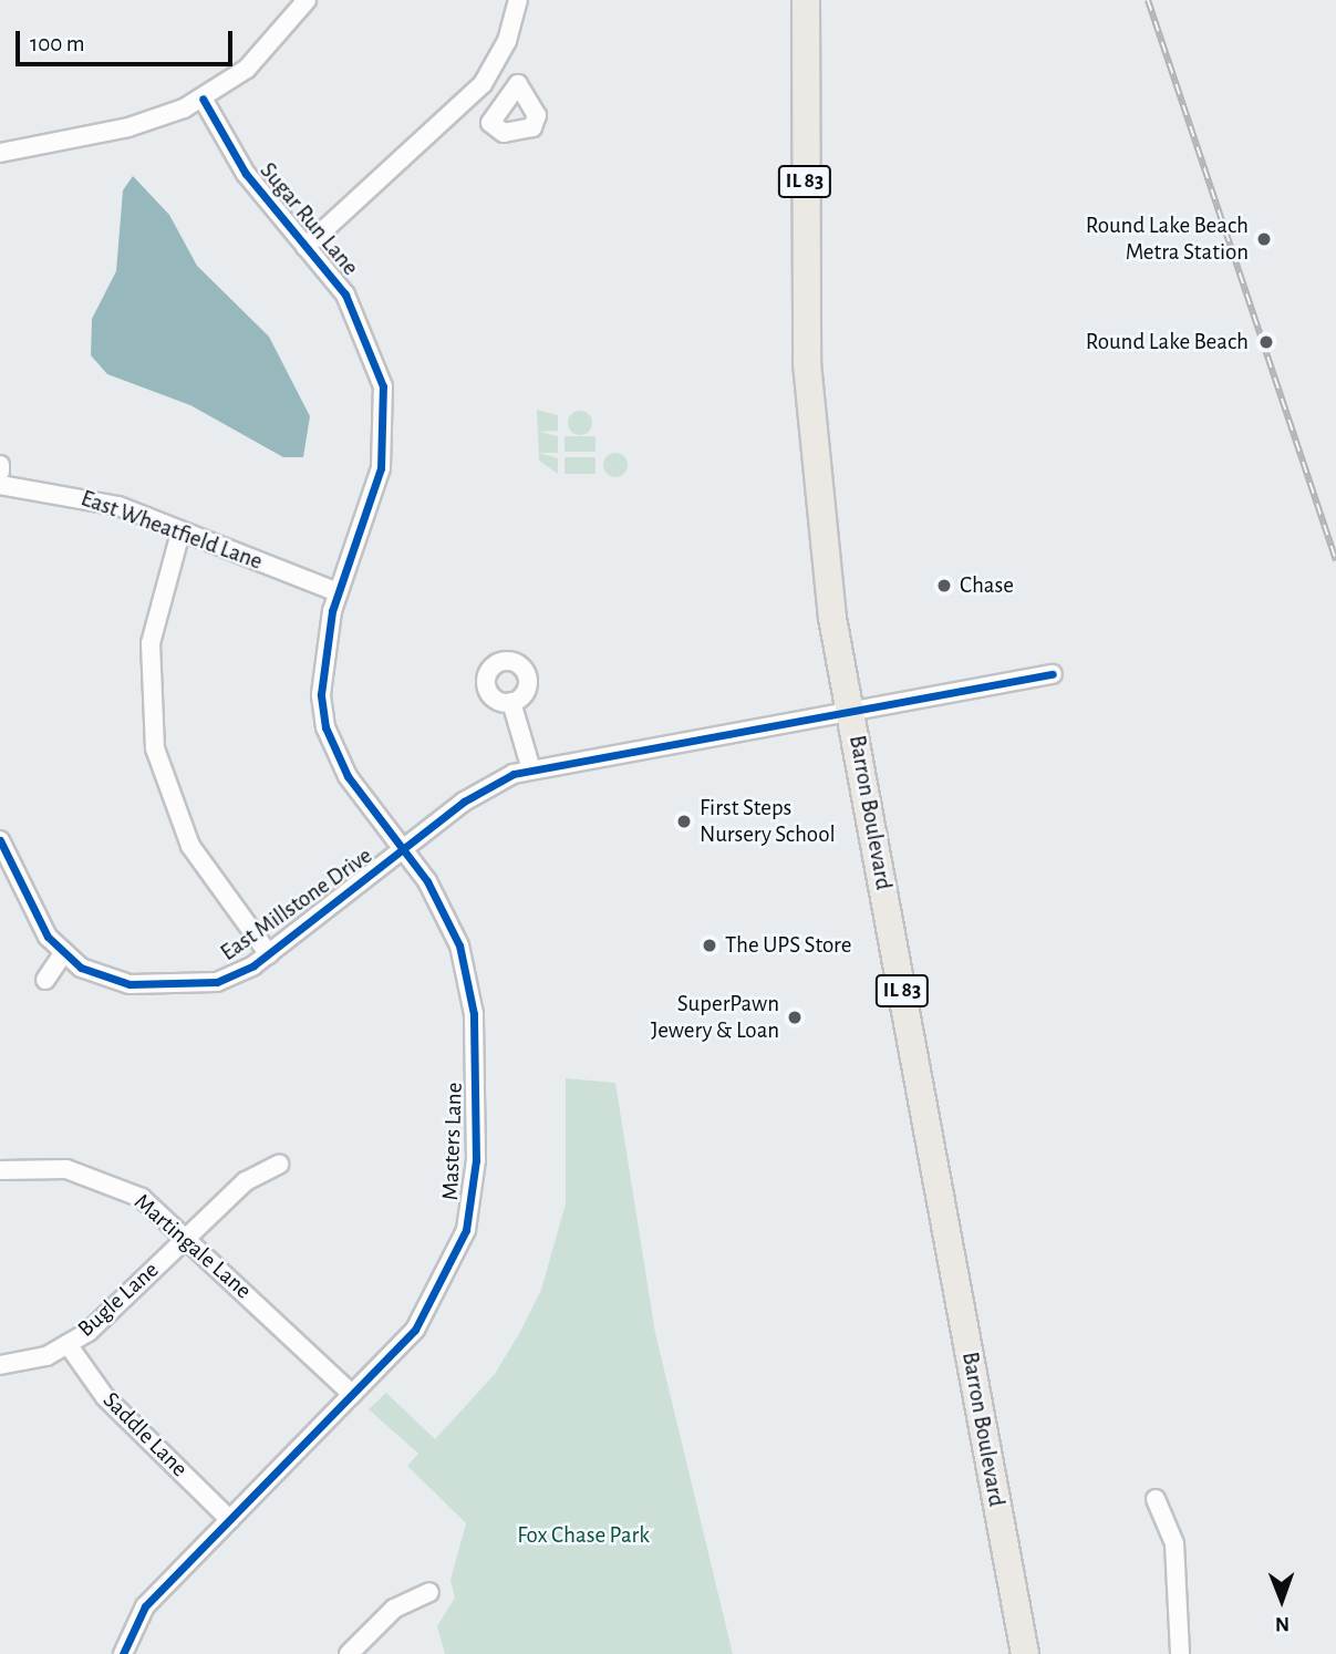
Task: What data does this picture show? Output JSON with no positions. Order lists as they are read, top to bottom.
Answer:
{
  "streets": {
    "main road": ["IL 83", "Barron Boulevard"],
    "street": [
      "Sugar Run Lane",
      "East Wheatfield Lane",
      "East Millstone Drive",
      "Masters Lane",
      "Martingale Lane",
      "Bugle Lane",
      "Saddle Lane"
    ]
  },
  "crossings": [
    ["Sugar Run Lane", "East Wheatfield Lane"],
    ["Sugar Run Lane", "Masters Lane"],
    ["East Wheatfield Lane", "Masters Lane"],
    ["Barron Boulevard", "East Millstone Drive"],
    ["East Millstone Drive", "Masters Lane"],
    ["Masters Lane", "Martingale Lane"],
    ["Masters Lane", "Saddle Lane"],
    ["Martingale Lane", "Bugle Lane"],
    ["Bugle Lane", "Saddle Lane"]
  ],
  "parks": ["Fox Chase Park"],
  "places": [
    "Round Lake Beach Metra Station",
    "Round Lake Beach",
    "Chase",
    "First Steps Nursery School",
    "The UPS Store",
    "SuperPawn Jewery & Loan"
  ],
  "scale_bar": "100 m",
  "north": "bottom"
}
